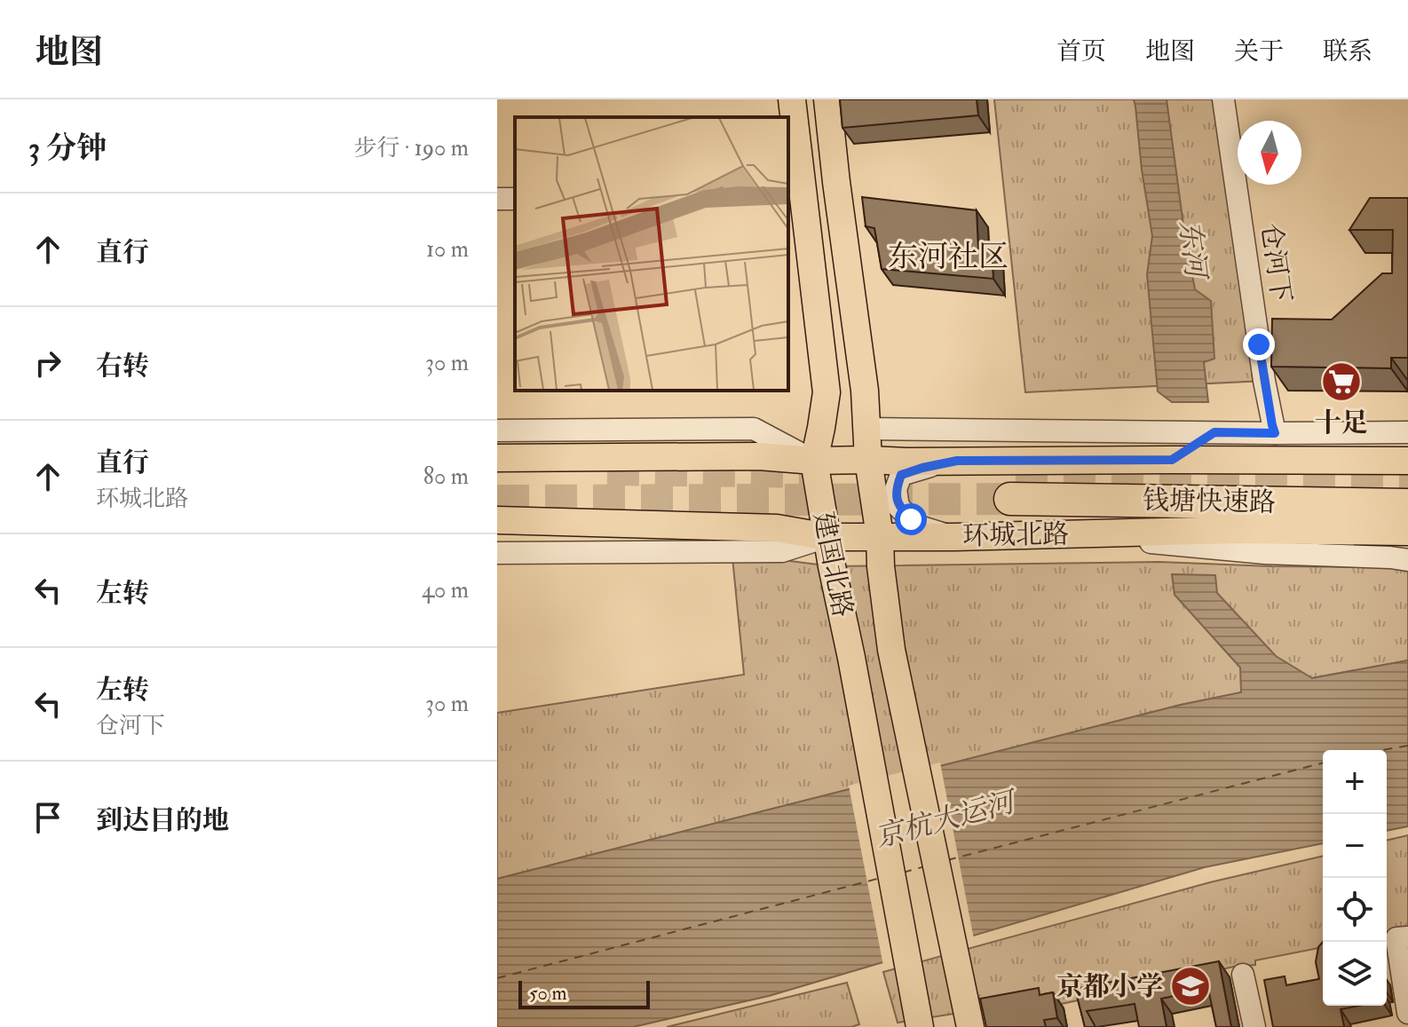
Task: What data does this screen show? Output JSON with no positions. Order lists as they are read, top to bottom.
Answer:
{
  "streets": {
    "highway": ["钱塘快速路"],
    "main road": ["环城北路", "建国北路"],
    "street": ["仓河下"]
  },
  "crossings": [
    ["环城北路", "建国北路"]
  ],
  "districts": ["东河社区"],
  "water": ["东河", "京杭大运河"],
  "places": {
    "supermarket": ["十足"],
    "school or university": ["京都小学"]
  },
  "scale_bar": "50 m",
  "north": "bottom",
  "page": {
    "header": "地图",
    "nav": [
      "首页",
      "地图",
      "关于",
      "联系"
    ],
    "heading": ["3 分钟", "步行 · 190 m"],
    "list": [
      ["直行", "10 m"],
      ["右转", "30 m"],
      ["直行", "环城北路", "80 m"],
      ["左转", "40 m"],
      ["左转", "仓河下", "30 m"],
      "到达目的地"
    ],
    "map_buttons": ["+", "−"],
    "scale": "50 m"
  }
}
